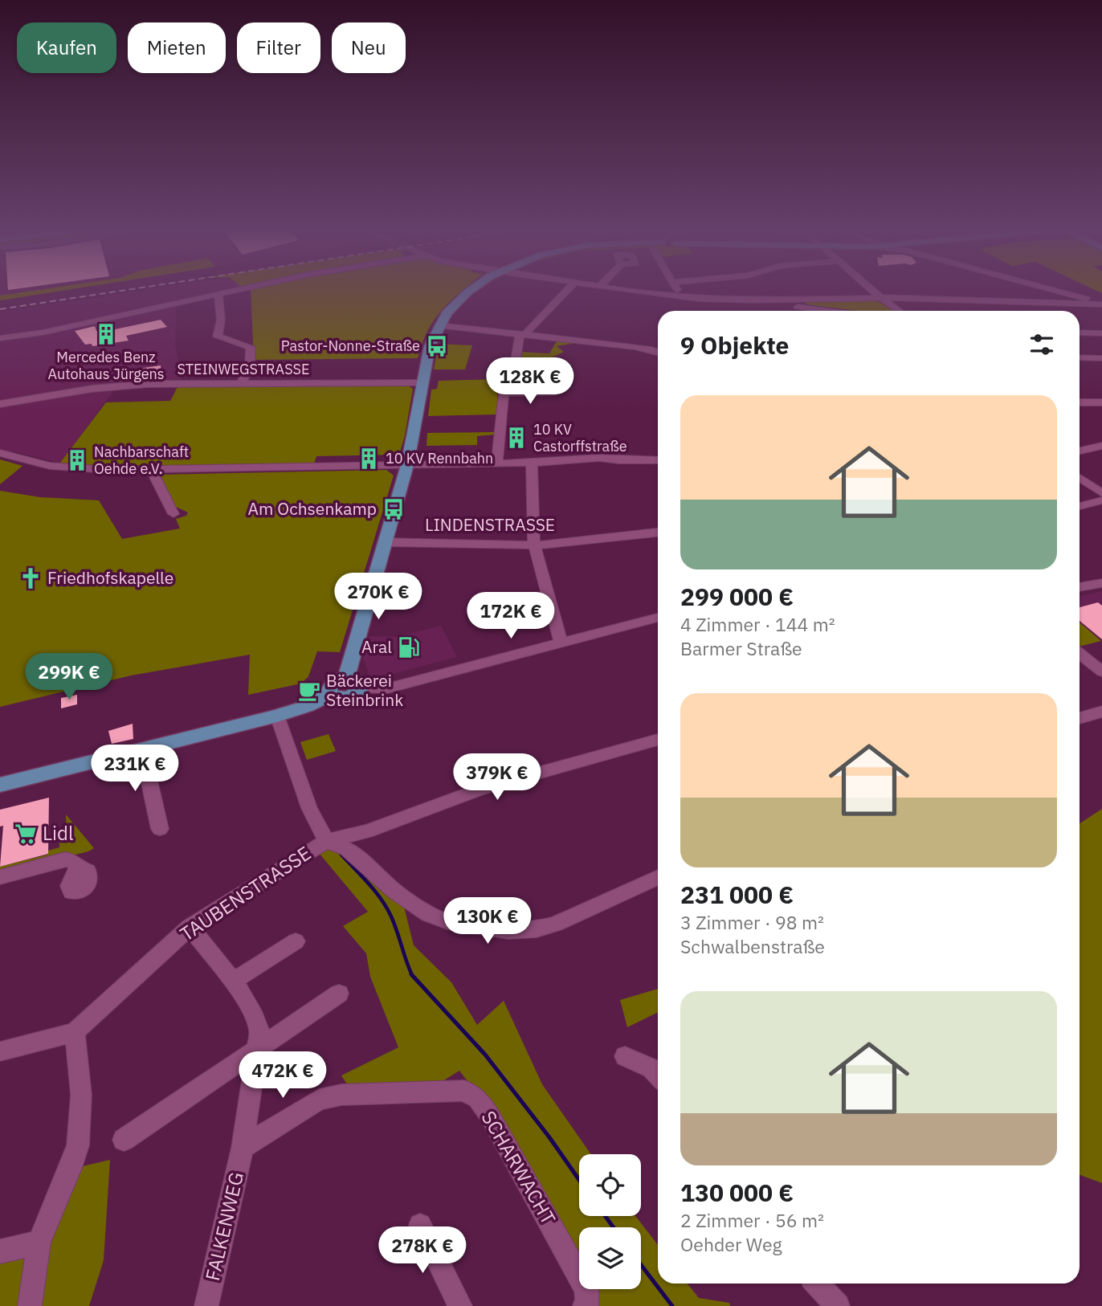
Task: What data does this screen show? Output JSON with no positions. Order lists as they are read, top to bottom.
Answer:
{
  "streets": {
    "street": [
      "STEINWEGSTRASSE",
      "LINDENSTRASSE",
      "TAUBENSTRASSE",
      "SCHARWACHT",
      "FALKENWEG"
    ]
  },
  "crossings": [
    ["TAUBENSTRASSE", "FALKENWEG"],
    ["SCHARWACHT", "FALKENWEG"]
  ],
  "places": {
    "building": [
      "Mercedes Benz Autohaus Jürgens",
      "10 KV Castorffstraße",
      "10 KV Rennbahn",
      "Nachbarschaft Oehde e.V."
    ],
    "bus stop": ["Pastor-Nonne-Straße", "Am Ochsenkamp"],
    "church": ["Friedhofskapelle"],
    "fuel station": ["Aral"],
    "cafe": ["Bäckerei Steinbrink"],
    "supermarket": ["Lidl"]
  },
  "page": {
    "chip": [
      "Kaufen",
      "Mieten",
      "Filter",
      "Neu"
    ],
    "heading": "9 Objekte",
    "price": [
      "128K €",
      "270K €",
      "172K €",
      "299K €",
      "231K €",
      "379K €",
      "130K €",
      "472K €",
      "278K €"
    ],
    "list": [
      {
        "name": "299 000 €",
        "note": "4 Zimmer · 144 m² · Barmer Straße"
      },
      {
        "name": "231 000 €",
        "note": "3 Zimmer · 98 m² · Schwalbenstraße"
      },
      {
        "name": "130 000 €",
        "note": "2 Zimmer · 56 m² · Oehder Weg"
      }
    ]
  }
}
